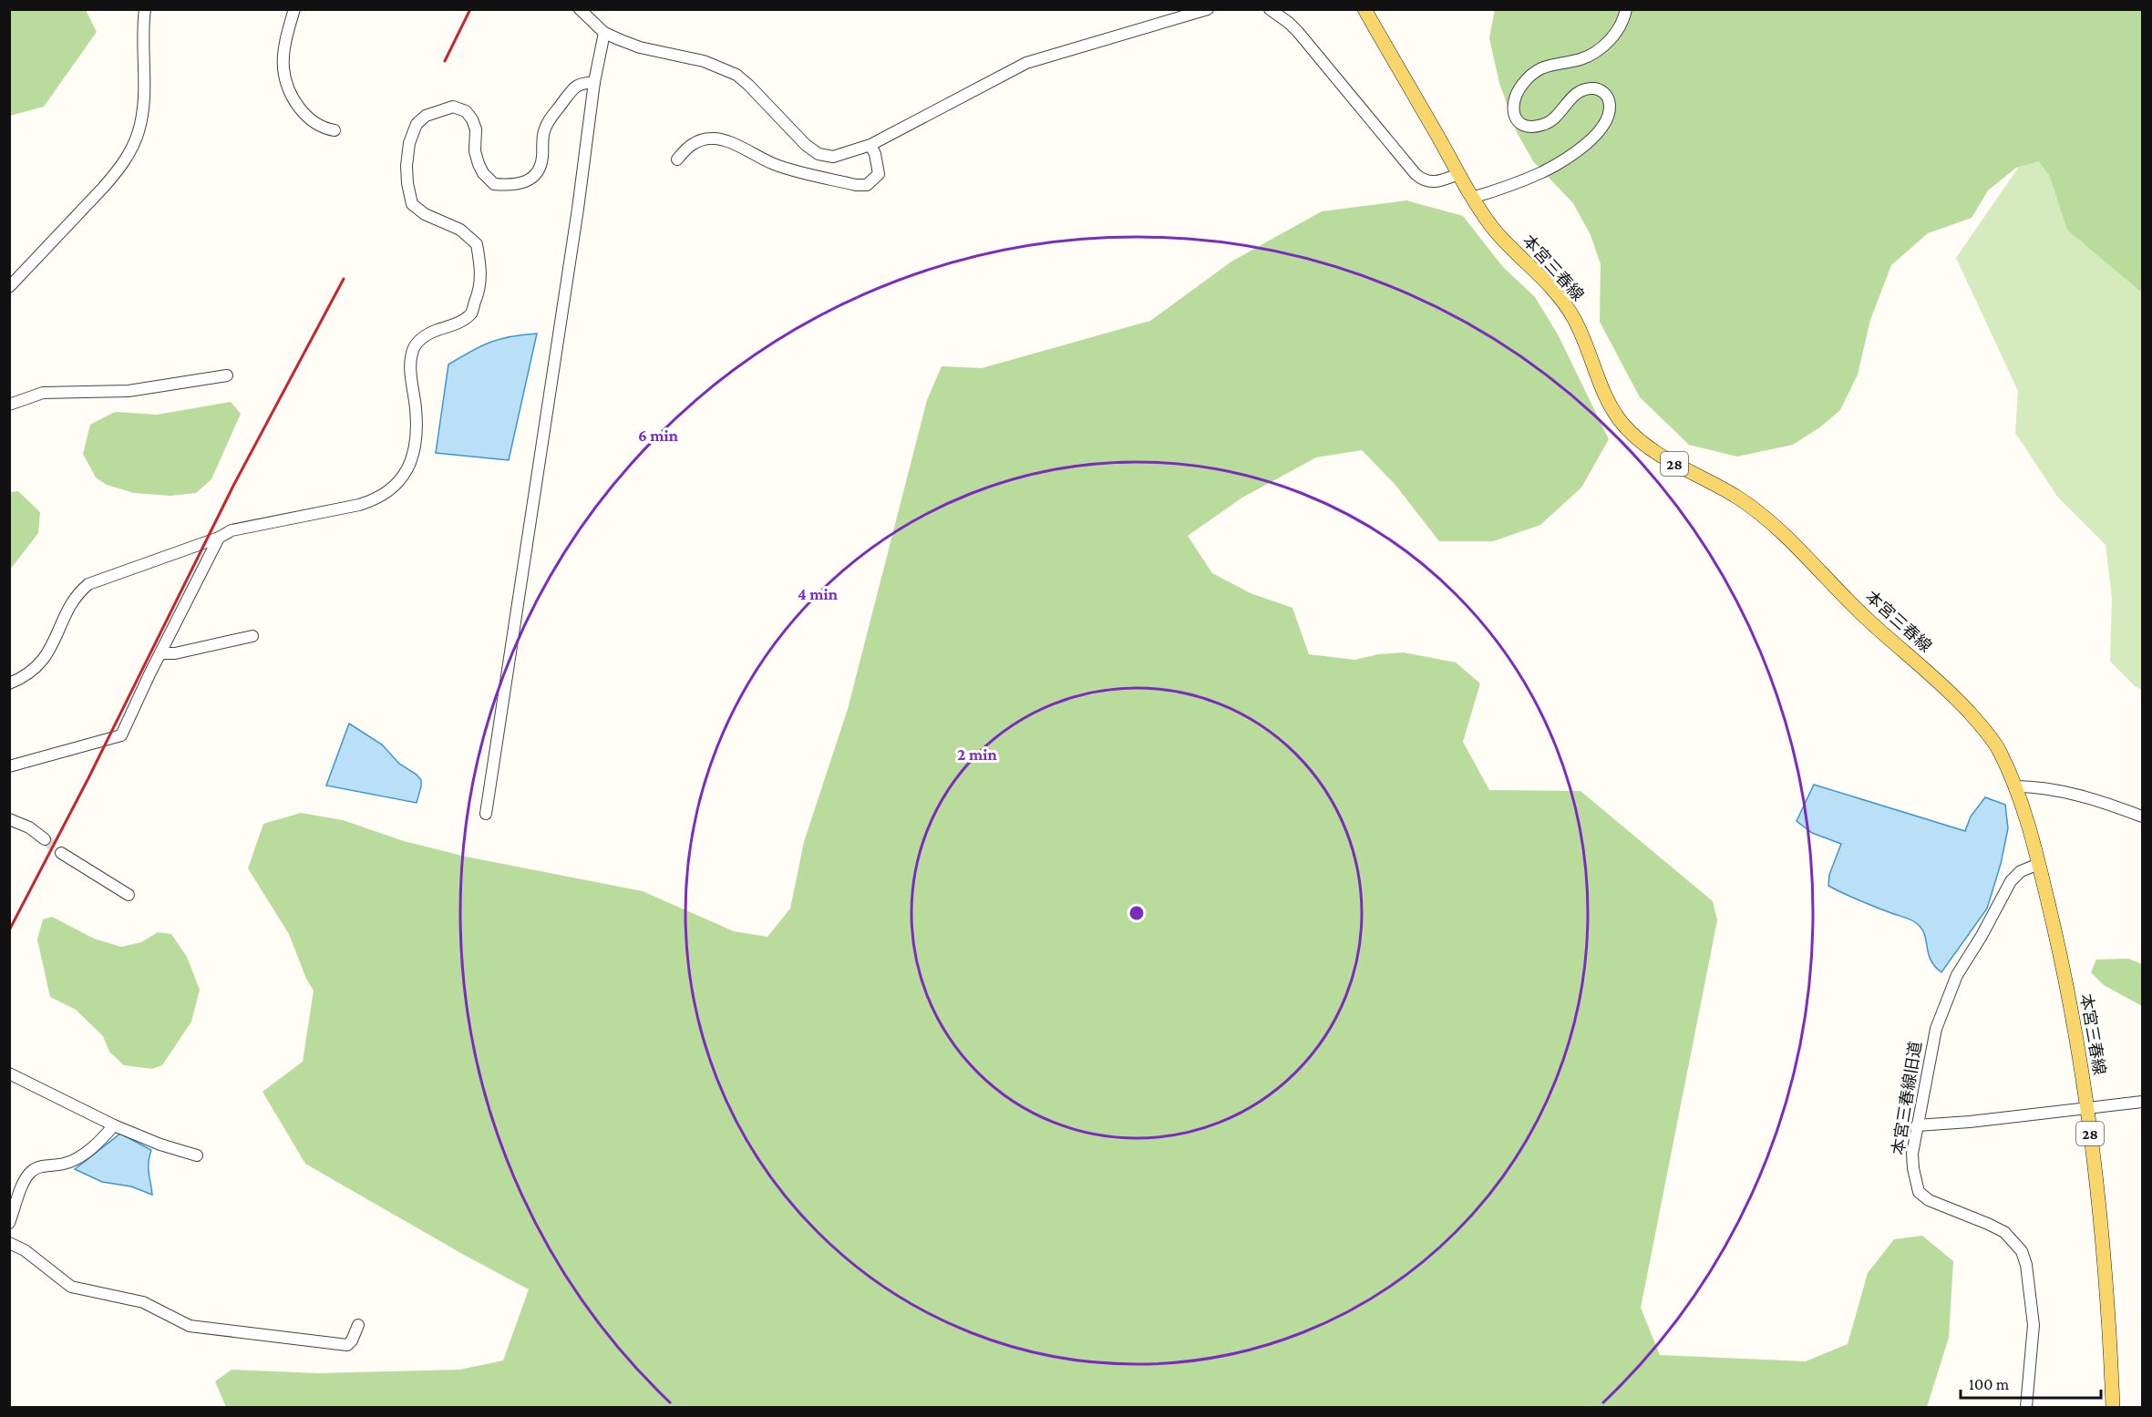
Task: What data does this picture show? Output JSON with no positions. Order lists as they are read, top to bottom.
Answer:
{
  "streets": {
    "main road": ["本宮三春線", "28"],
    "street": ["本宮三春線旧道"]
  },
  "crossings": [
    ["本宮三春線", "本宮三春線旧道"]
  ],
  "scale_bar": "100 m",
  "rings": ["6 min", "4 min", "2 min"]
}
